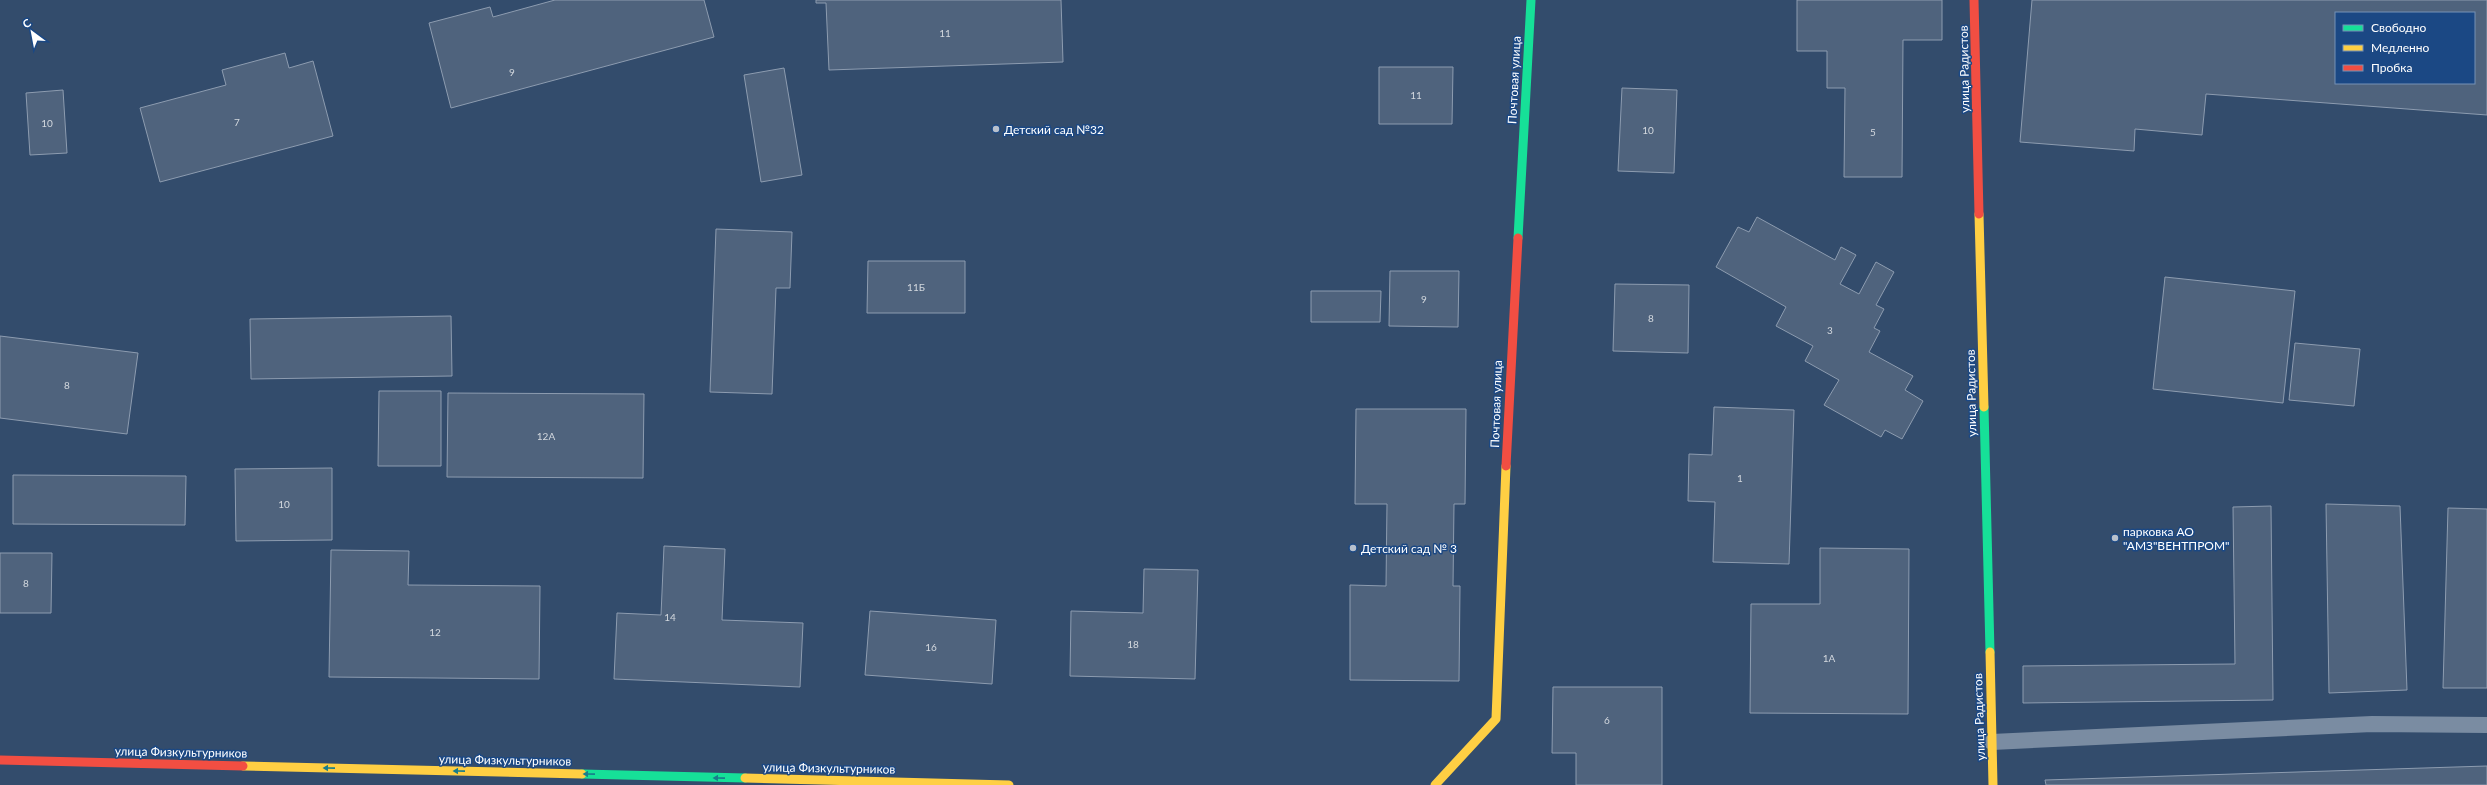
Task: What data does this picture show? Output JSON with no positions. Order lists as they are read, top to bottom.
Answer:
{
  "streets": {
    "street": ["улица Радистов", "Почтовая улица", "улица Физкультурников"]
  },
  "one_way": ["улица Физкультурников"],
  "places": ["Детский сад №32", "парковка АО \"АМЗ\"ВЕНТПРОМ\"", "Детский сад № 3"],
  "house_numbers": [
    "11",
    "9",
    "11",
    "7",
    "10",
    "10",
    "5",
    "11Б",
    "9",
    "8",
    "3",
    "8",
    "12А",
    "1",
    "10",
    "8",
    "14",
    "12",
    "18",
    "16",
    "1А",
    "6"
  ],
  "legend": ["Свободно", "Медленно", "Пробка"],
  "north": "top left"
}
